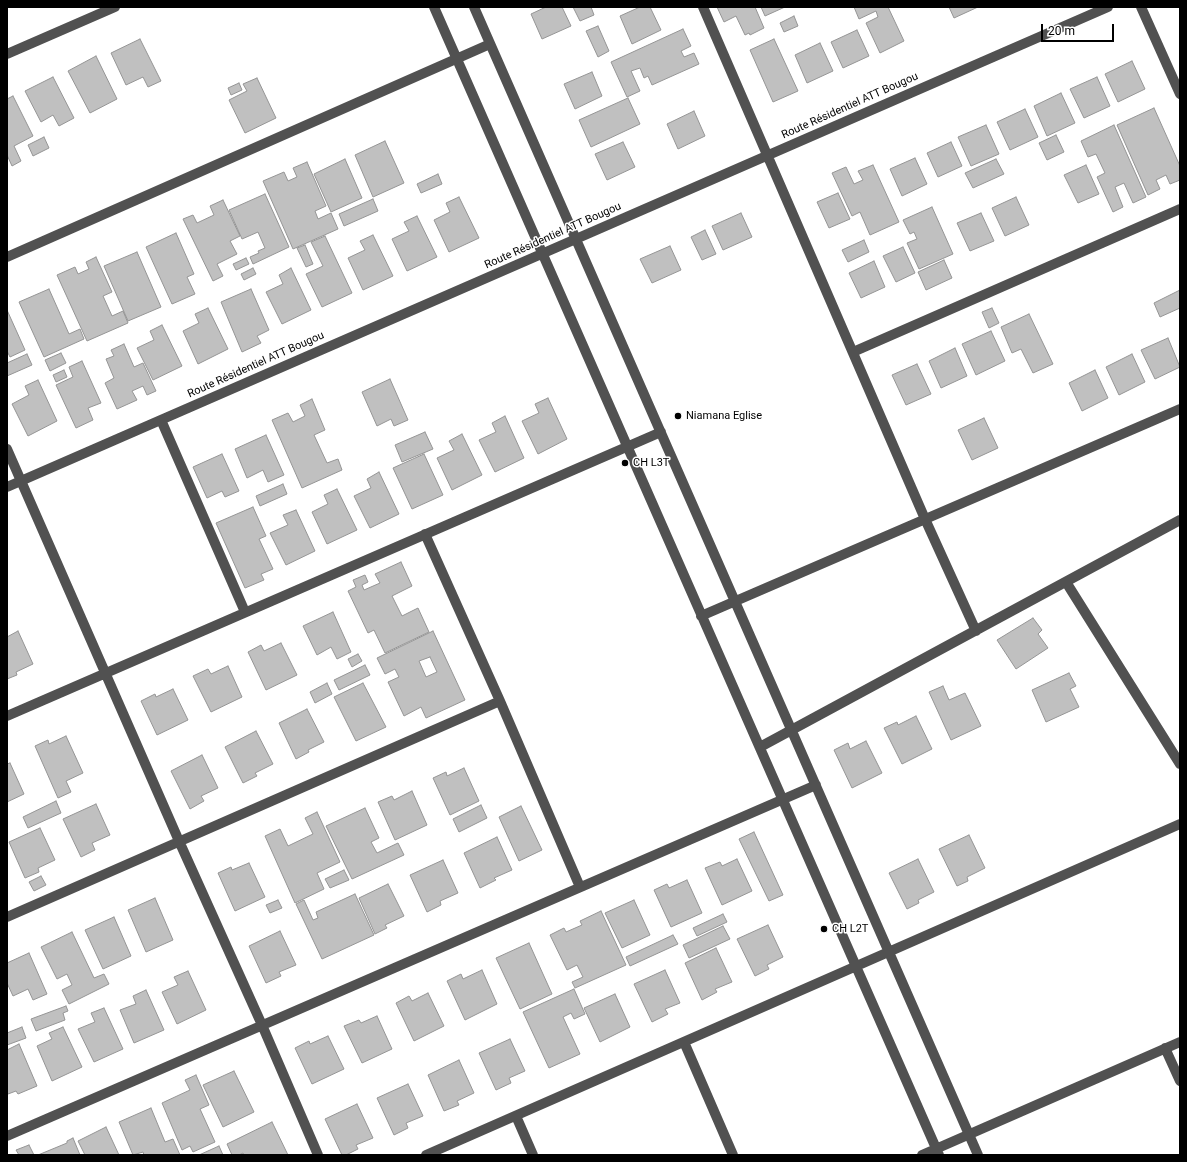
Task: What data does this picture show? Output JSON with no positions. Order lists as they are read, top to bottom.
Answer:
{
  "streets": {
    "street": ["Route Résidentiel ATT Bougou"]
  },
  "places": ["Niamana Eglise", "CH L3T", "CH L2T"],
  "scale_bar": "20 m"
}
